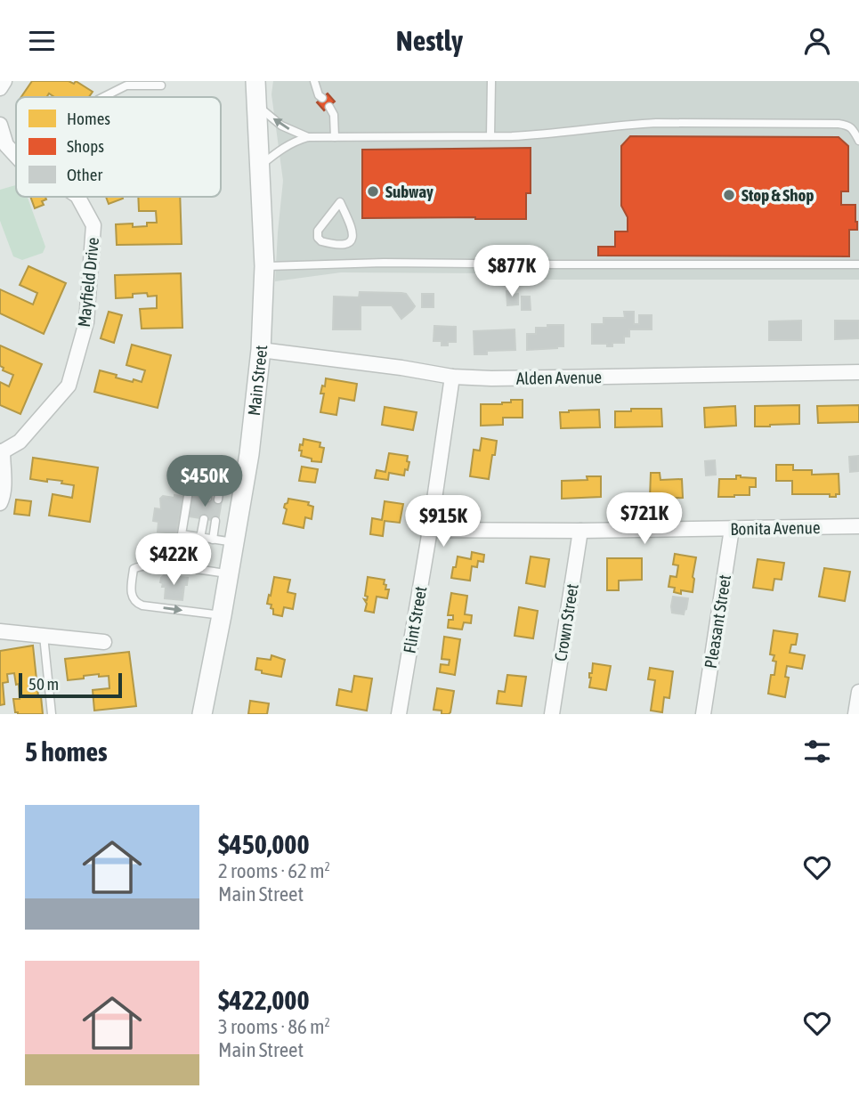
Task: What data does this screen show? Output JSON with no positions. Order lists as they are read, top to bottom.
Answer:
{
  "streets": {
    "main road": ["Main Street"],
    "street": [
      "Mayfield Drive",
      "Alden Avenue",
      "Bonita Avenue",
      "Flint Street",
      "Pleasant Street",
      "Crown Street"
    ]
  },
  "crossings": [
    ["Alden Avenue", "Main Street"],
    ["Alden Avenue", "Flint Street"],
    ["Bonita Avenue", "Flint Street"],
    ["Bonita Avenue", "Pleasant Street"],
    ["Bonita Avenue", "Crown Street"]
  ],
  "places": ["Subway", "Stop & Shop"],
  "legend": ["Homes", "Shops", "Other"],
  "scale_bar": "50 m",
  "page": {
    "header": "Nestly",
    "price": [
      "$877K",
      "$450K",
      "$721K",
      "$915K",
      "$422K"
    ],
    "scale": "50 m",
    "heading": "5 homes",
    "list": [
      {
        "name": "$450,000",
        "note": "2 rooms · 62 m² · Main Street"
      },
      {
        "name": "$422,000",
        "note": "3 rooms · 86 m² · Main Street"
      }
    ]
  }
}
